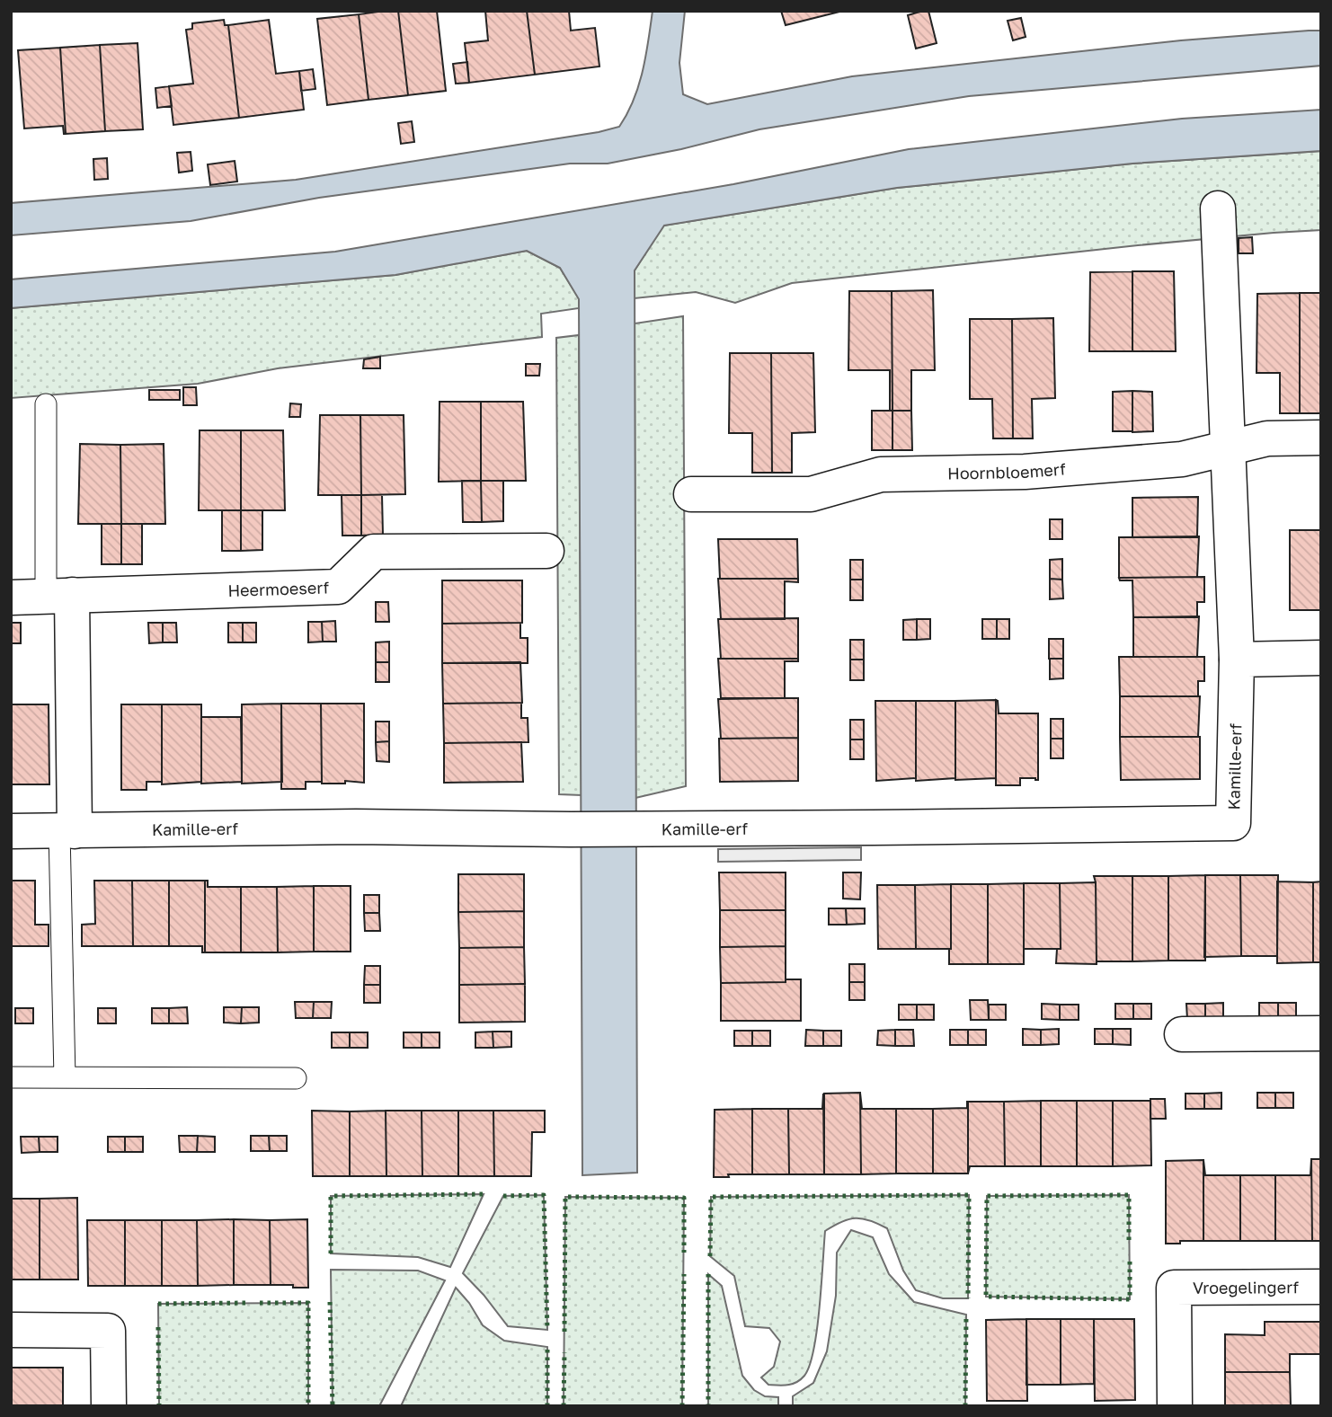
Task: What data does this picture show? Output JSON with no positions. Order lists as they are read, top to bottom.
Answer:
{
  "streets": {
    "street": [
      "Hoornbloemerf",
      "Heermoeserf",
      "Kamille-erf",
      "Vroegelingerf"
    ]
  },
  "crossings": [
    ["Hoornbloemerf", "Kamille-erf"]
  ]
}
